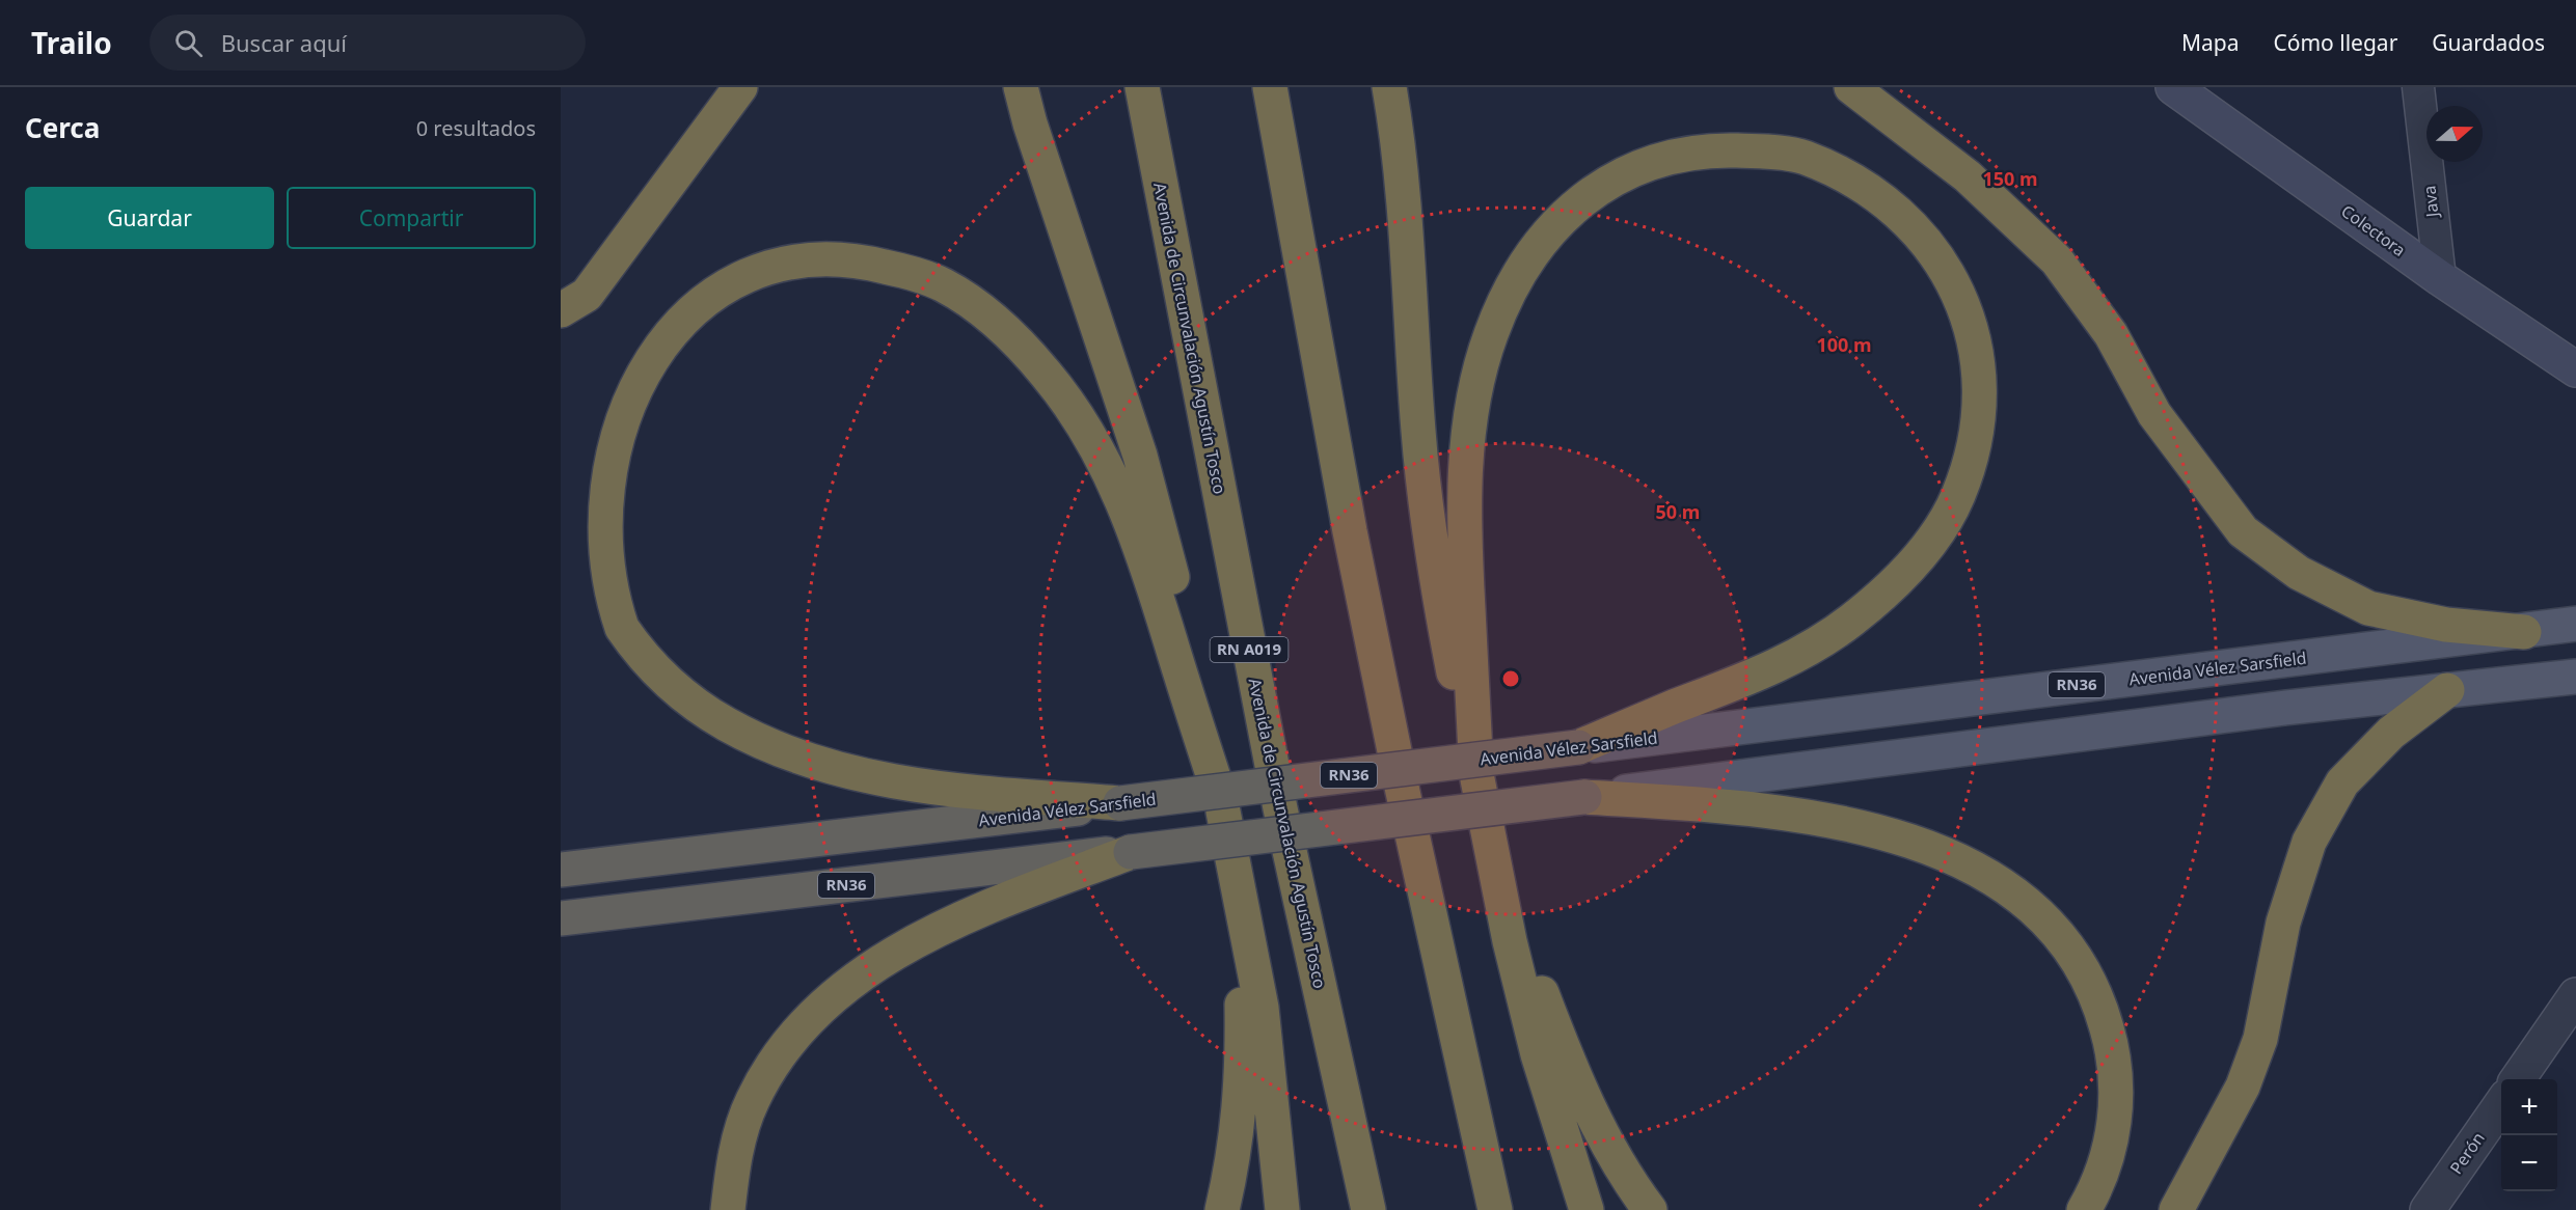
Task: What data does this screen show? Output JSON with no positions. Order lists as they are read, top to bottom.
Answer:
{
  "streets": {
    "highway": [
      "Avenida de Circunvalación Agustín Tosco",
      "RN A019",
      "Avenida Vélez Sarsfield",
      "RN36"
    ],
    "main road": ["Colectora"],
    "street": ["Java", "Perón"]
  },
  "crossings": [
    ["Java", "Colectora"]
  ],
  "north": "right",
  "page": {
    "header": "Trailo",
    "search": "Buscar aquí",
    "nav": ["Mapa", "Cómo llegar", "Guardados"],
    "heading": ["Cerca", "0 resultados"],
    "buttons": ["Guardar", "Compartir"],
    "map_buttons": ["+", "−"]
  },
  "rings": ["150 m", "100 m", "50 m"]
}
